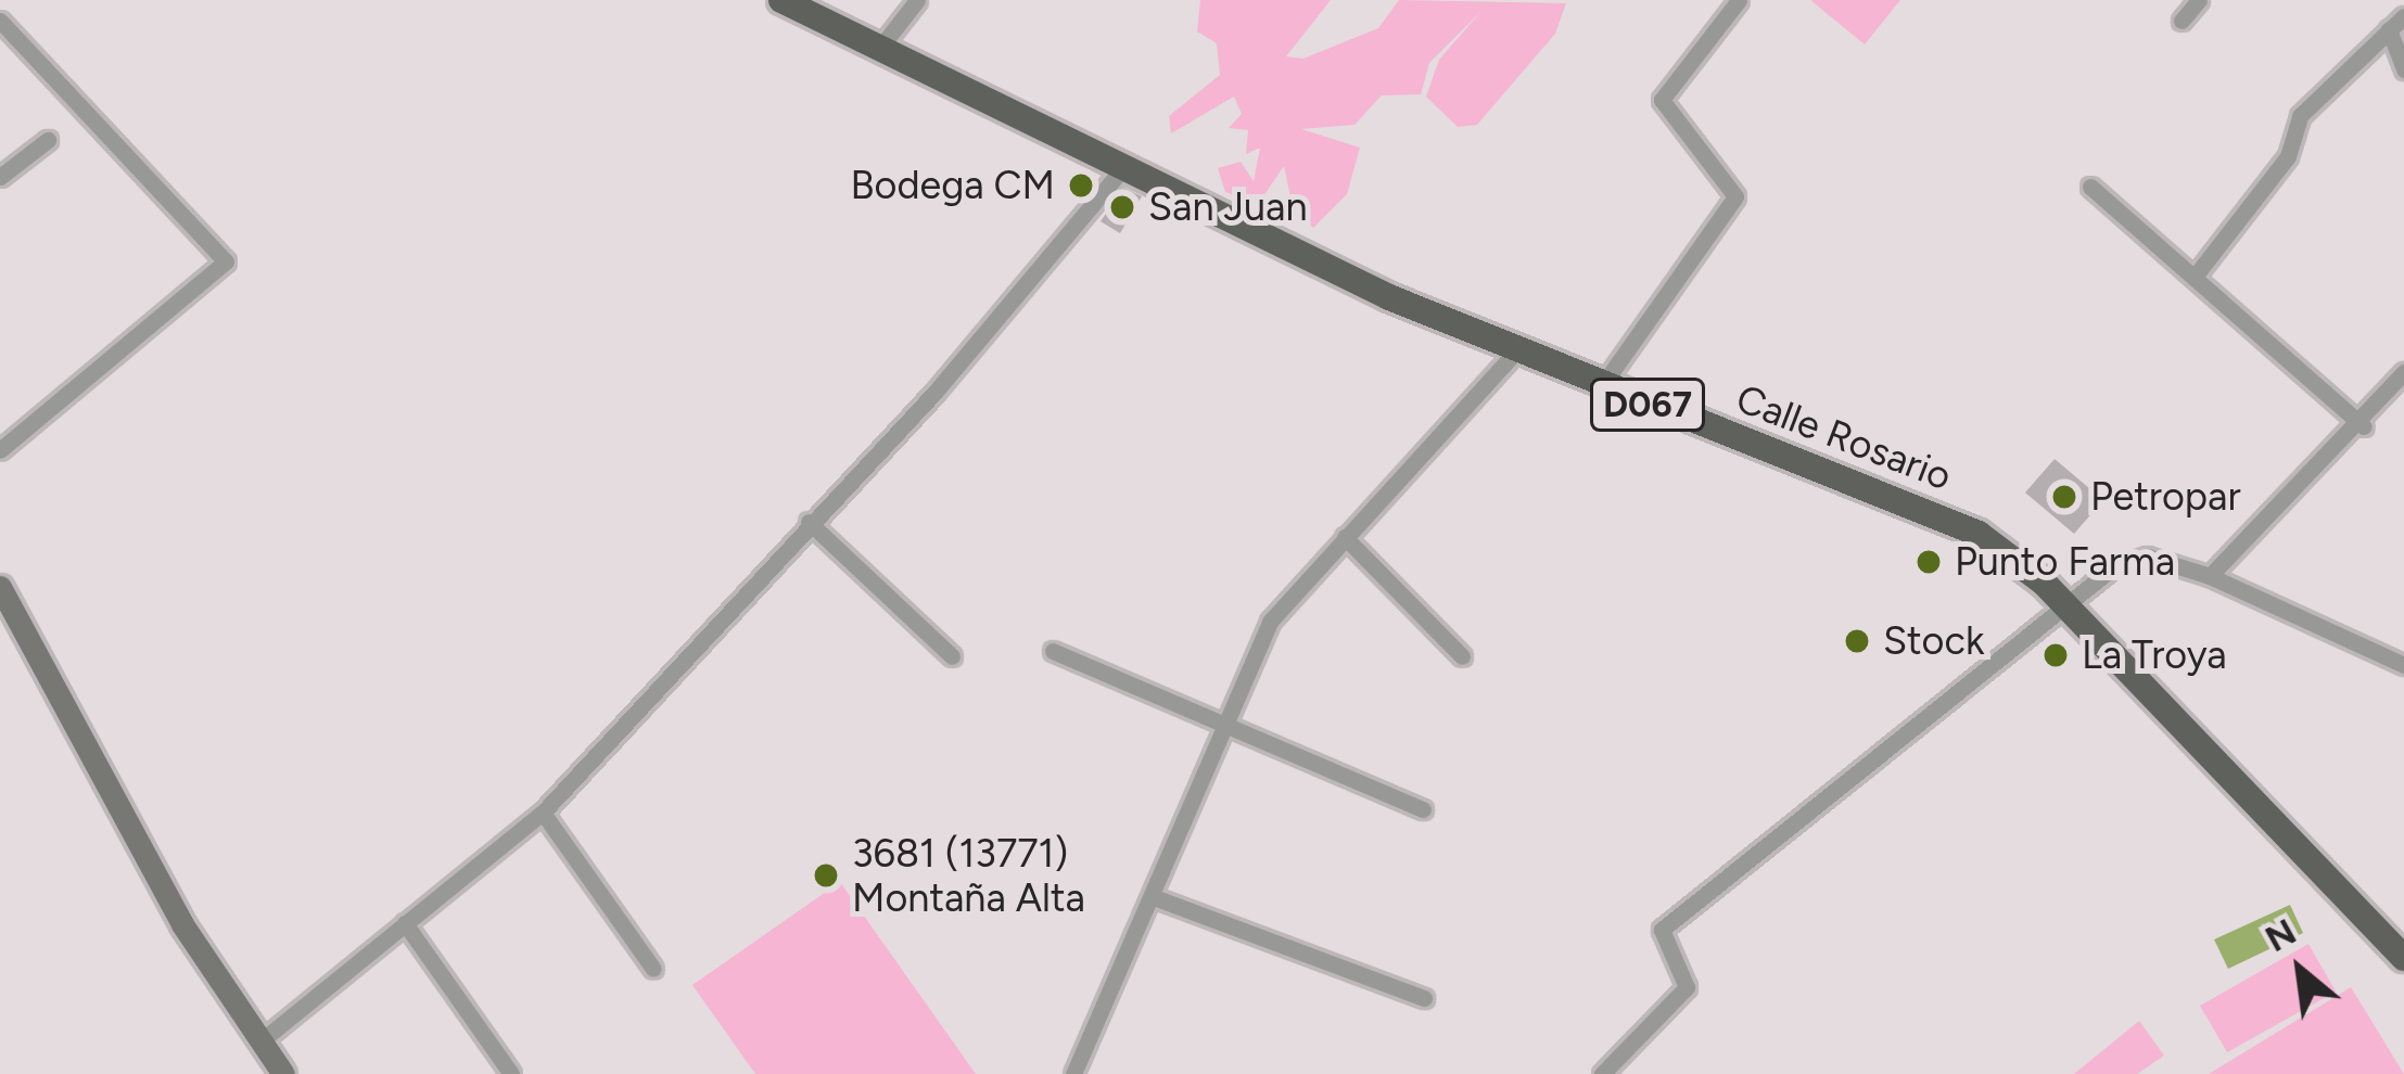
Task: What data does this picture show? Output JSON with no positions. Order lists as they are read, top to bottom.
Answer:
{
  "streets": {
    "main road": ["D067", "Calle Rosario"]
  },
  "places": [
    "Bodega CM",
    "San Juan",
    "Petropar",
    "Punto Farma",
    "Stock",
    "La Troya",
    "3681 (13771) Montaña Alta"
  ],
  "north": "top left"
}
